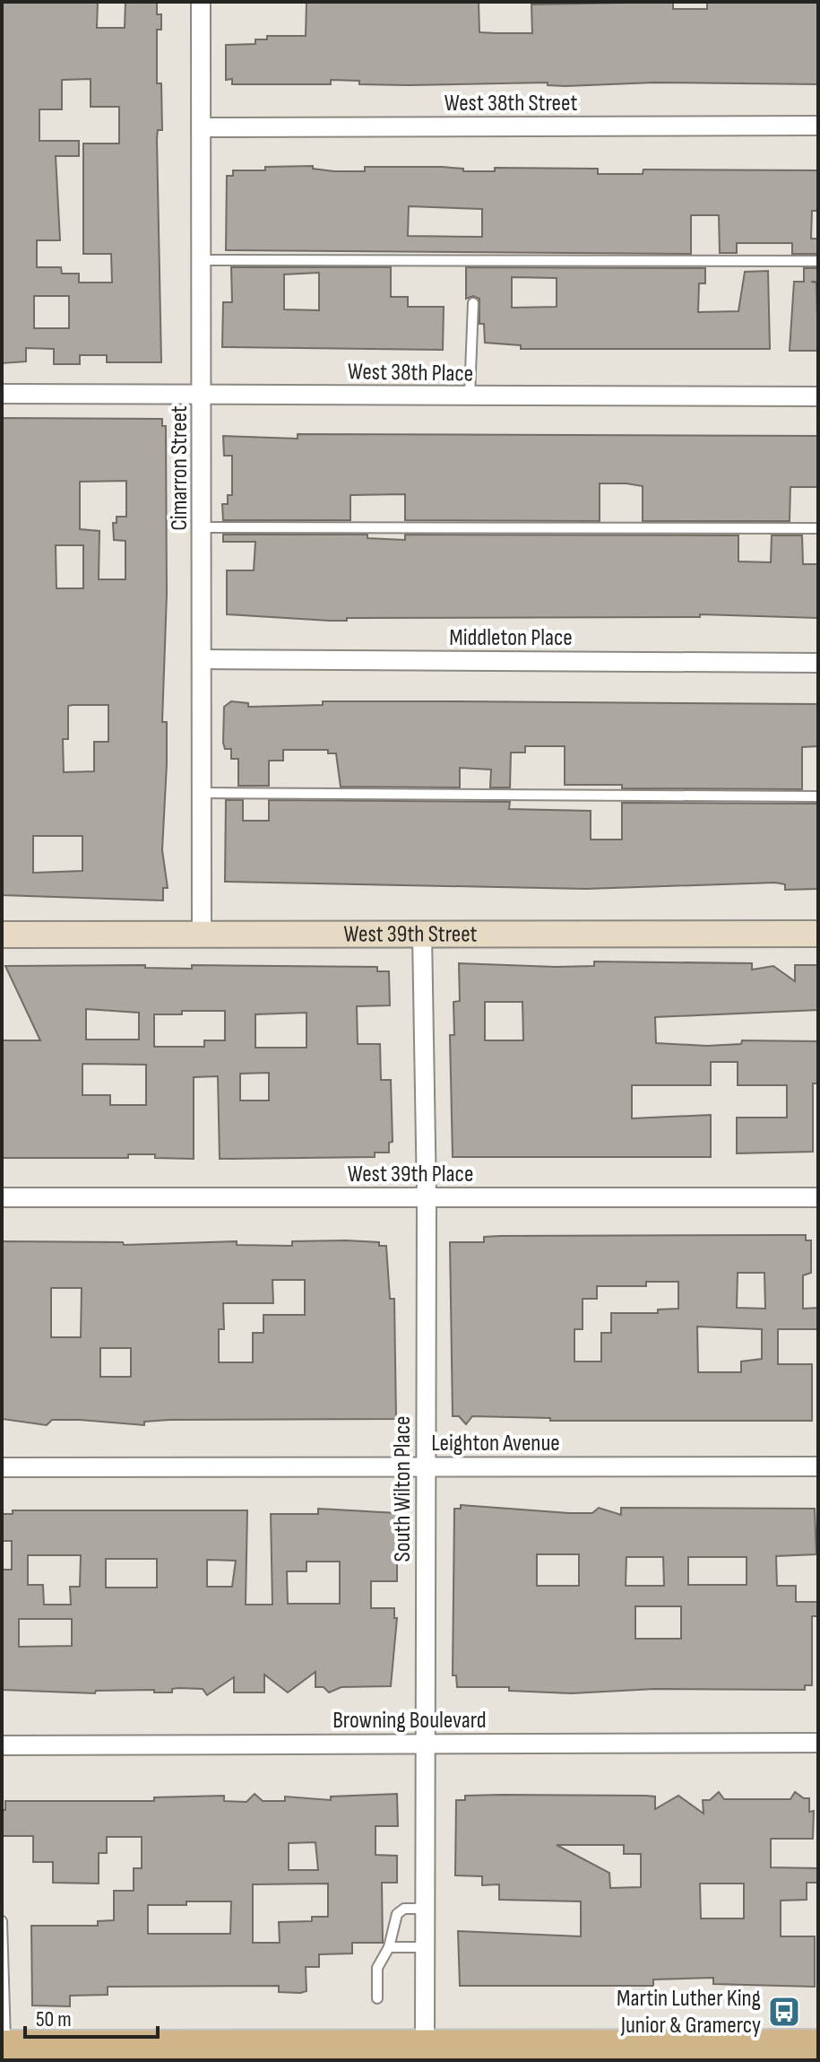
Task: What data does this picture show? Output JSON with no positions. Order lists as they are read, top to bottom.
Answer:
{
  "streets": {
    "street": [
      "West 38th Street",
      "West 38th Place",
      "Cimarron Street",
      "Middleton Place",
      "West 39th Street",
      "West 39th Place",
      "Leighton Avenue",
      "South Wilton Place",
      "Browning Boulevard"
    ]
  },
  "crossings": [
    ["West 38th Street", "Cimarron Street"],
    ["West 38th Place", "Cimarron Street"],
    ["Cimarron Street", "Middleton Place"],
    ["Cimarron Street", "West 39th Street"],
    ["West 39th Street", "South Wilton Place"],
    ["West 39th Place", "South Wilton Place"],
    ["Leighton Avenue", "South Wilton Place"],
    ["South Wilton Place", "Browning Boulevard"]
  ],
  "places": {
    "bus stop": ["Martin Luther King Junior & Gramercy"]
  },
  "scale_bar": "50 m"
}
